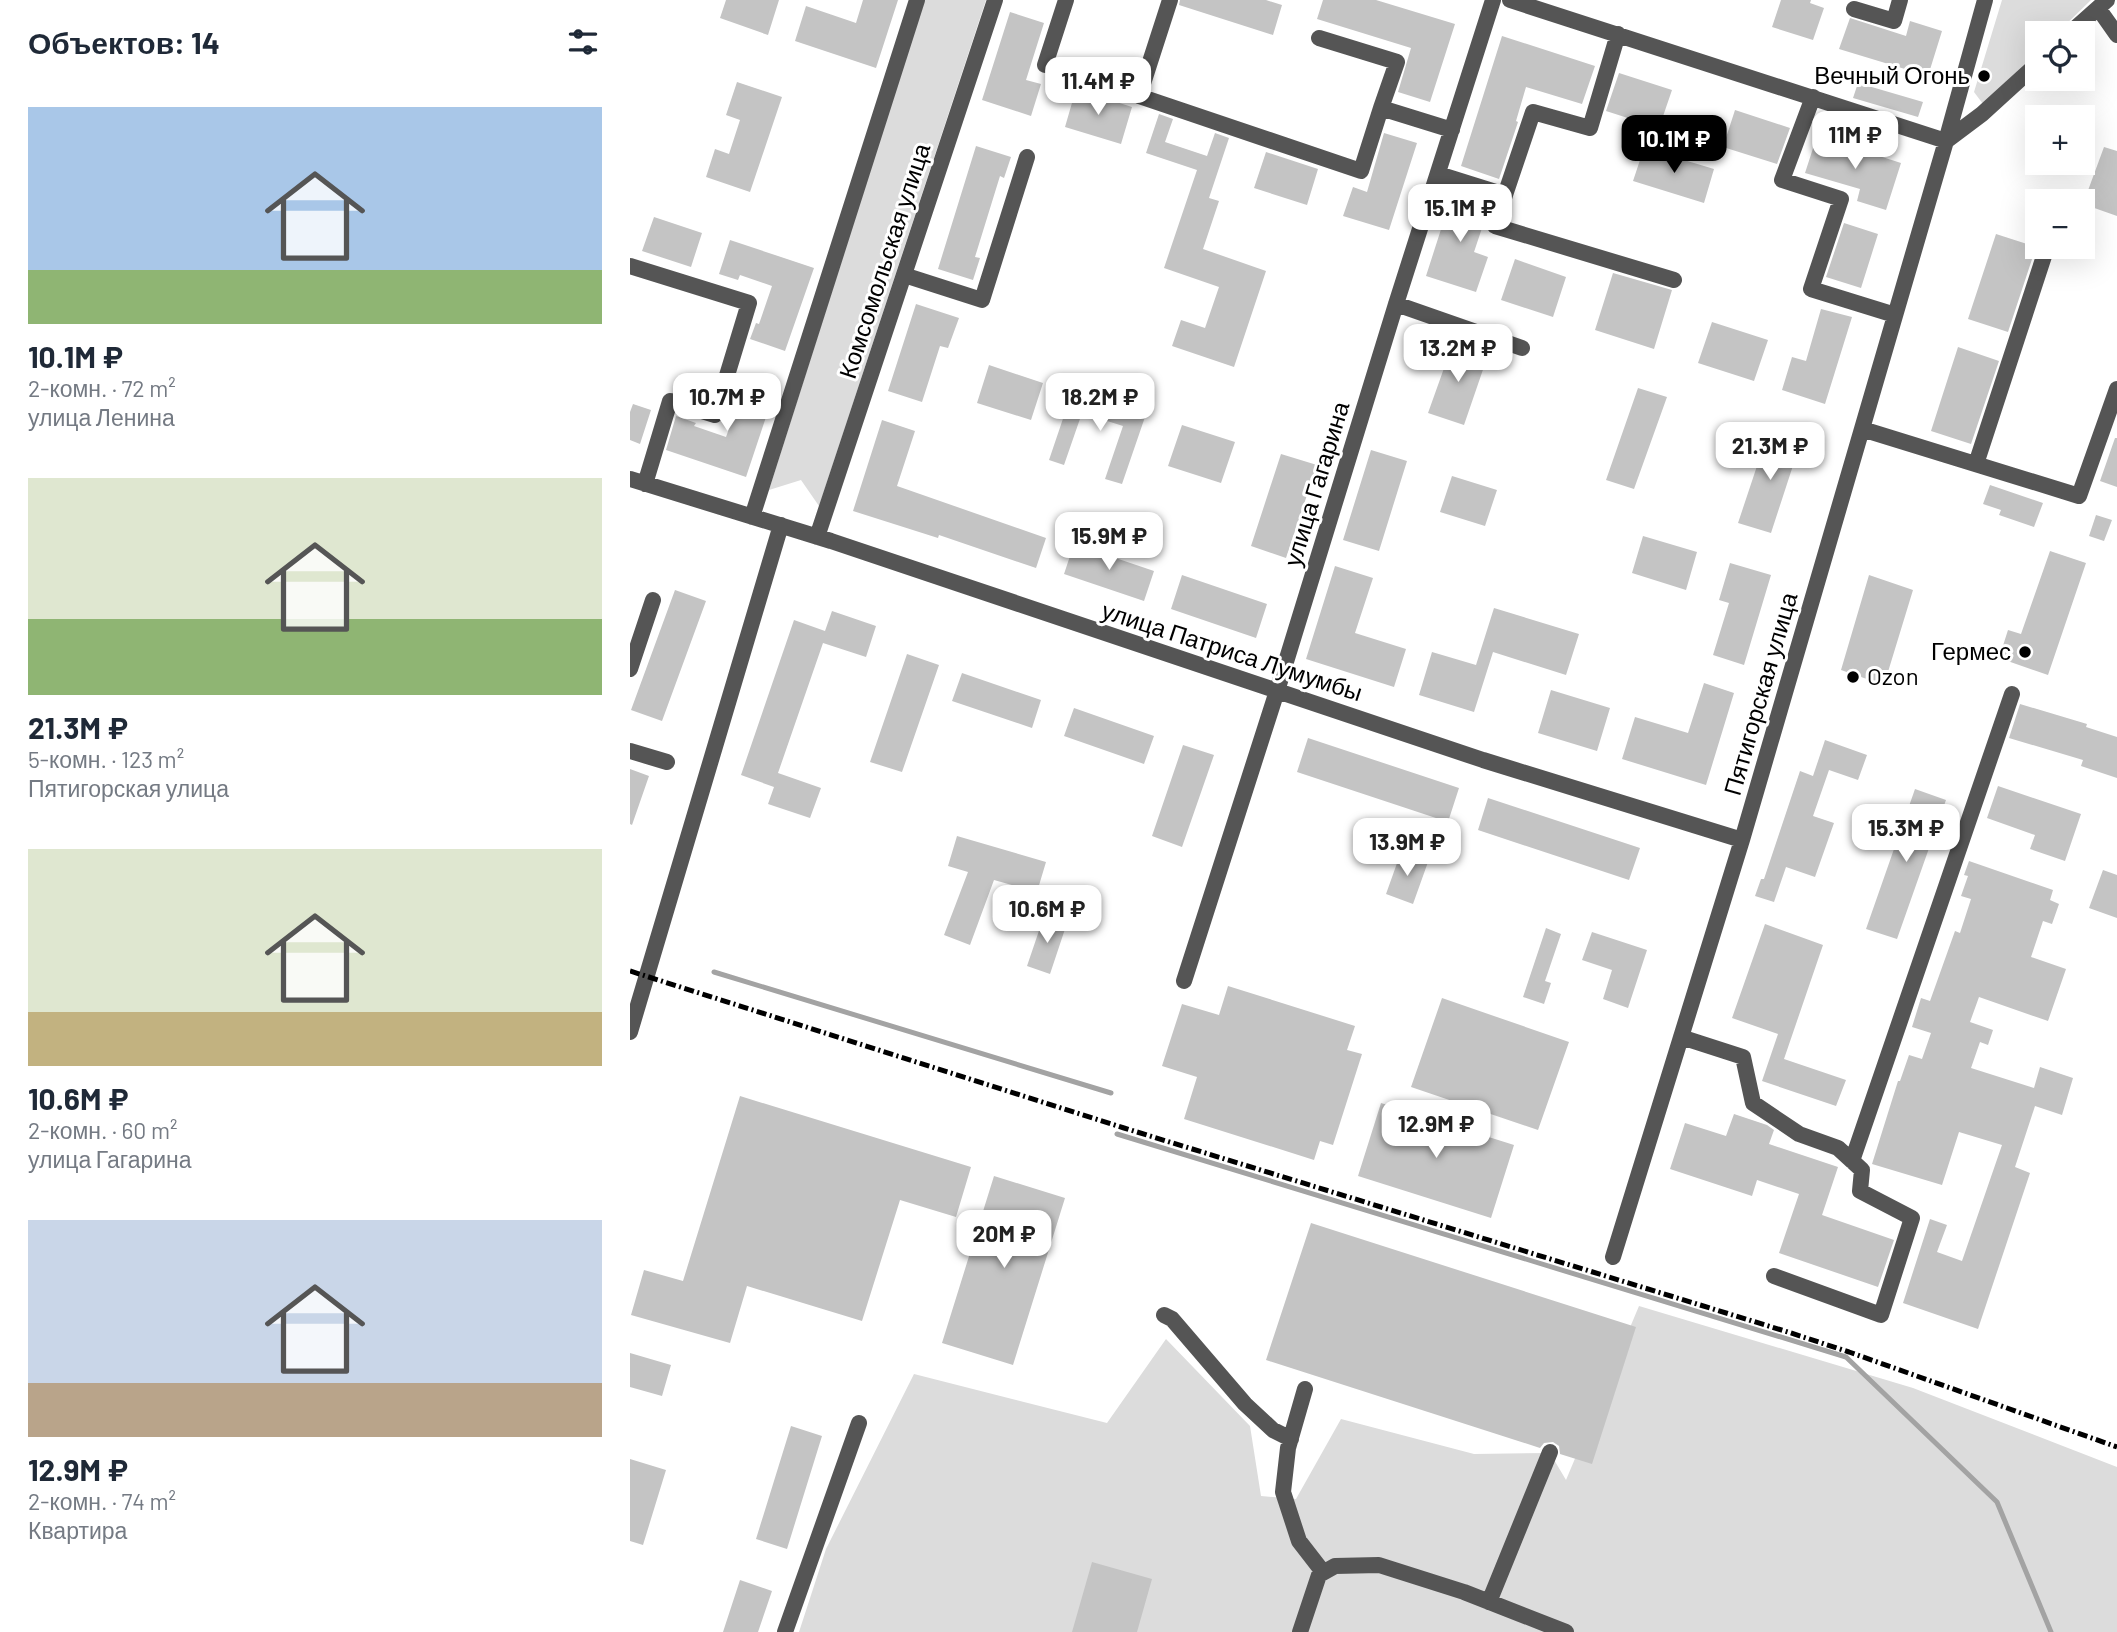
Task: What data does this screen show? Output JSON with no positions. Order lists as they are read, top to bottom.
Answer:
{
  "streets": {
    "street": [
      "Комсомольская улица",
      "улица Гагарина",
      "улица Патриса Лумумбы",
      "Пятигорская улица"
    ]
  },
  "crossings": [
    ["Комсомольская улица", "улица Патриса Лумумбы"],
    ["улица Гагарина", "улица Патриса Лумумбы"],
    ["улица Патриса Лумумбы", "Пятигорская улица"]
  ],
  "places": ["Вечный Огонь", "Гермес", "Ozon"],
  "page": {
    "heading": "Объектов: 14",
    "map_buttons": ["+", "−"],
    "price": [
      "11.4M ₽",
      "11M ₽",
      "10.1M ₽",
      "15.1M ₽",
      "13.2M ₽",
      "10.7M ₽",
      "18.2M ₽",
      "21.3M ₽",
      "15.9M ₽",
      "15.3M ₽",
      "13.9M ₽",
      "10.6M ₽",
      "12.9M ₽",
      "20M ₽"
    ],
    "list": [
      {
        "name": "10.1M ₽",
        "note": "2-комн. · 72 m² · улица Ленина"
      },
      {
        "name": "21.3M ₽",
        "note": "5-комн. · 123 m² · Пятигорская улица"
      },
      {
        "name": "10.6M ₽",
        "note": "2-комн. · 60 m² · улица Гагарина"
      },
      {
        "name": "12.9M ₽",
        "note": "2-комн. · 74 m² · Квартира"
      }
    ]
  }
}
